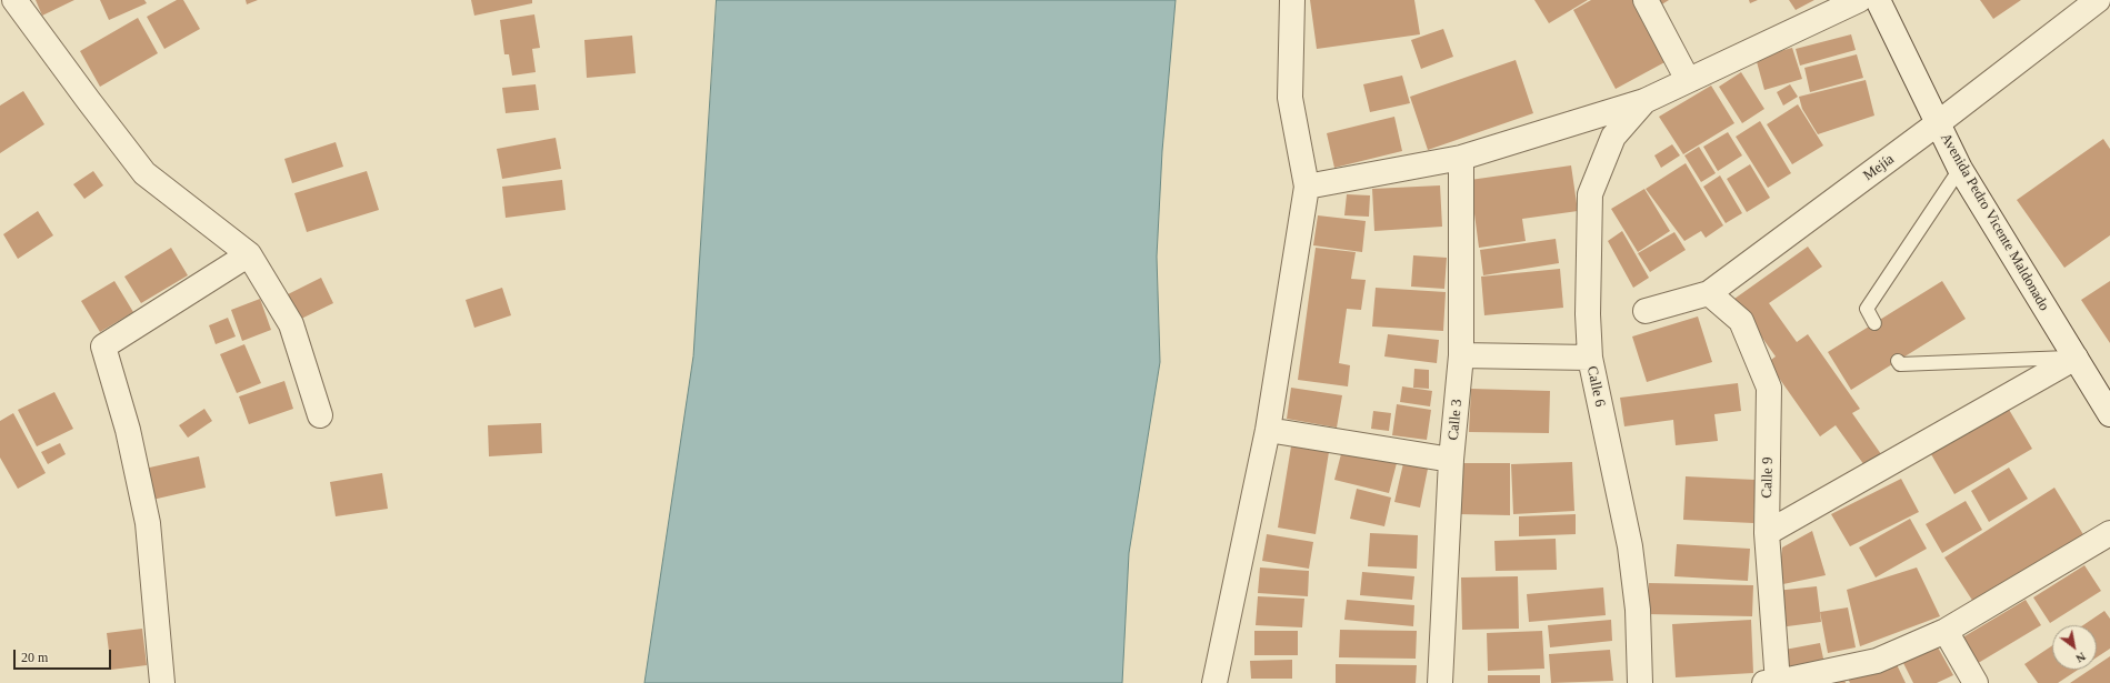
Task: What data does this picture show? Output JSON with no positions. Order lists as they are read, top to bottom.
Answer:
{
  "streets": {
    "street": [
      "Mejía",
      "Avenida Pedro Vicente Maldonado",
      "Calle 6",
      "Calle 3",
      "Calle 9"
    ]
  },
  "crossings": [
    ["Mejía", "Avenida Pedro Vicente Maldonado"],
    ["Mejía", "Calle 9"]
  ],
  "scale_bar": "20 m",
  "north": "bottom right"
}
